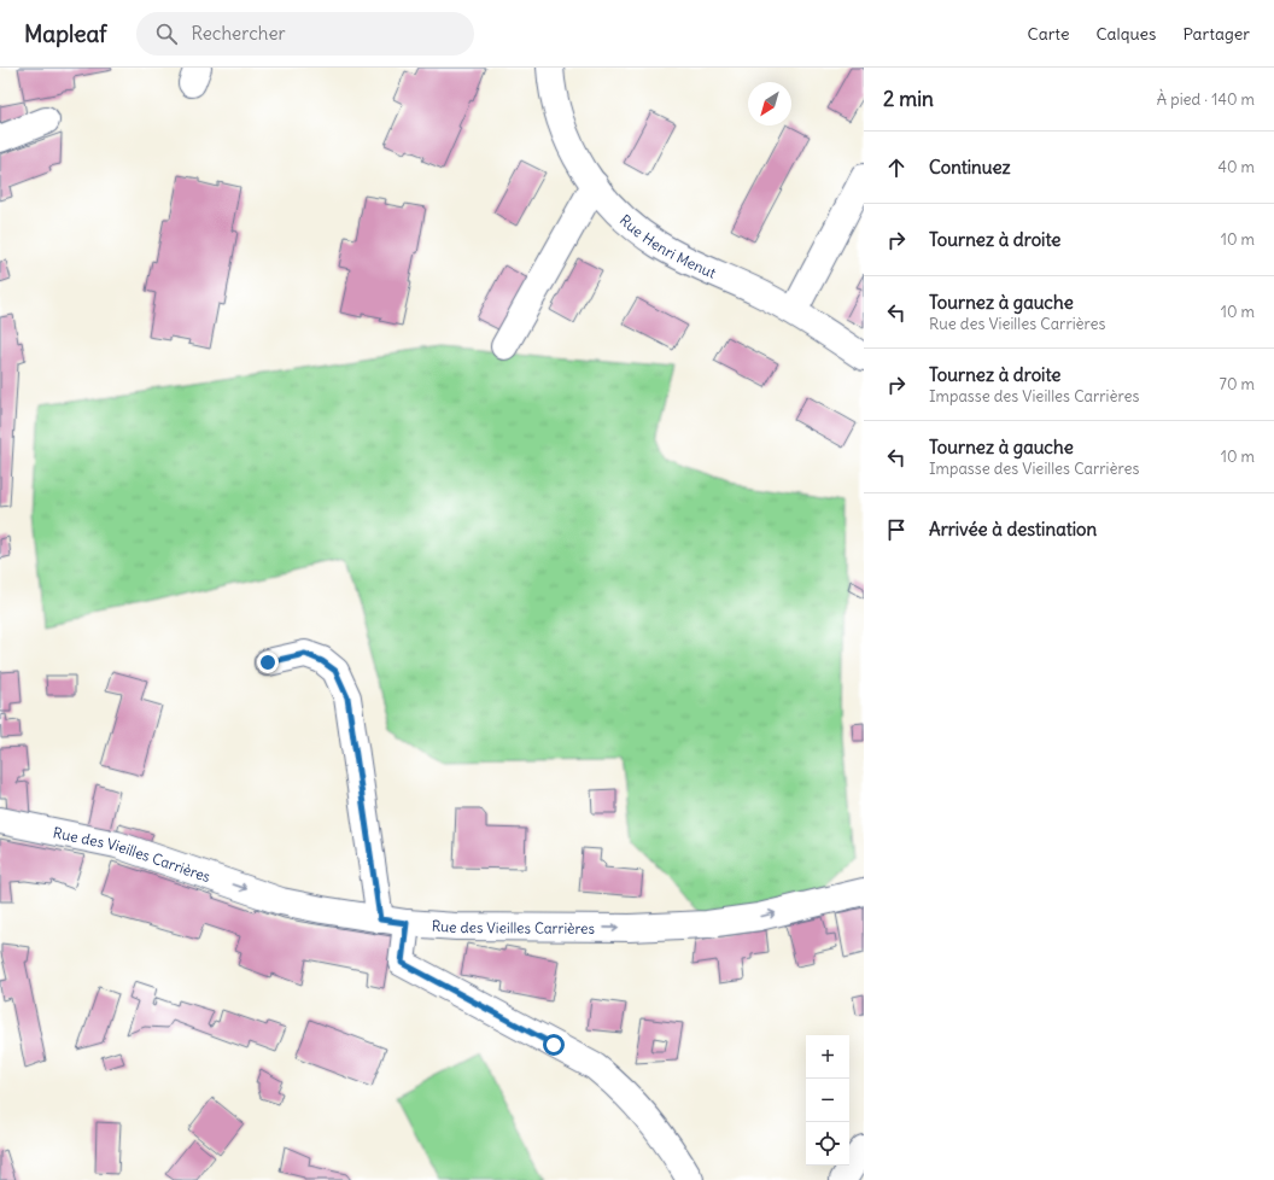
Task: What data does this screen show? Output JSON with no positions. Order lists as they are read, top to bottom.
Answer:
{
  "streets": {
    "street": ["Rue Henri Menut", "Rue des Vieilles Carrières"]
  },
  "one_way": ["Rue des Vieilles Carrières"],
  "north": "bottom left",
  "page": {
    "header": "Mapleaf",
    "search": "Rechercher",
    "nav": ["Carte", "Calques", "Partager"],
    "heading": ["2 min", "À pied · 140 m"],
    "list": [
      ["Continuez", "40 m"],
      ["Tournez à droite", "10 m"],
      ["Tournez à gauche", "Rue des Vieilles Carrières", "10 m"],
      ["Tournez à droite", "Impasse des Vieilles Carrières", "70 m"],
      ["Tournez à gauche", "Impasse des Vieilles Carrières", "10 m"],
      "Arrivée à destination"
    ],
    "map_buttons": ["+", "−"]
  }
}
